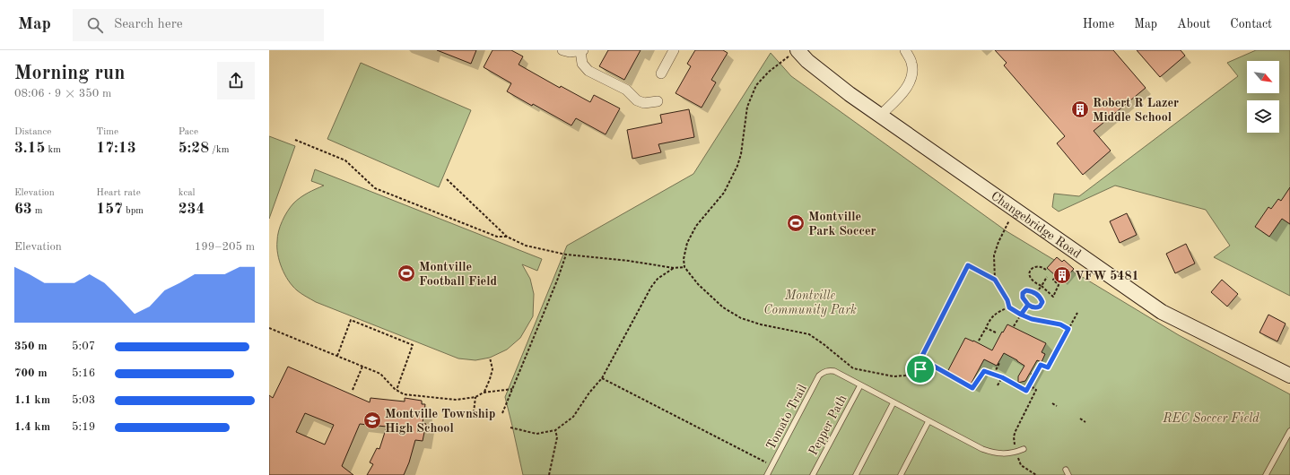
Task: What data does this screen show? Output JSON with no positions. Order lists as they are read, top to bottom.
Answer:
{
  "streets": {
    "main road": ["Changebridge Road"],
    "lane": ["Tomato Trail", "Pepper Path"]
  },
  "crossings": [
    ["Tomato Trail", "Pepper Path"]
  ],
  "parks": ["Montville Community Park", "REC Soccer Field"],
  "places": {
    "building": ["Robert R Lazer Middle School", "VFW 5481"],
    "sports": ["Montville Park Soccer", "Montville Football Field"],
    "school or university": ["Montville Township High School"]
  },
  "north": "bottom right",
  "page": {
    "header": "Map",
    "search": "Search here",
    "nav": [
      "Home",
      "Map",
      "About",
      "Contact"
    ],
    "heading": ["Morning run", "08:06 · 9 × 350 m"],
    "stats": [
      ["Distance", "3.15 km"],
      ["Time", "17:13"],
      ["Pace", "5:28 /km"],
      ["Elevation", "63 m"],
      ["Heart rate", "157 bpm"],
      ["kcal", "234"]
    ],
    "chart": ["Elevation", "199–205 m"],
    "list": [
      {
        "name": "350 m",
        "note": "5:07"
      },
      {
        "name": "700 m",
        "note": "5:16"
      },
      {
        "name": "1.1 km",
        "note": "5:03"
      },
      {
        "name": "1.4 km",
        "note": "5:19"
      }
    ]
  }
}
